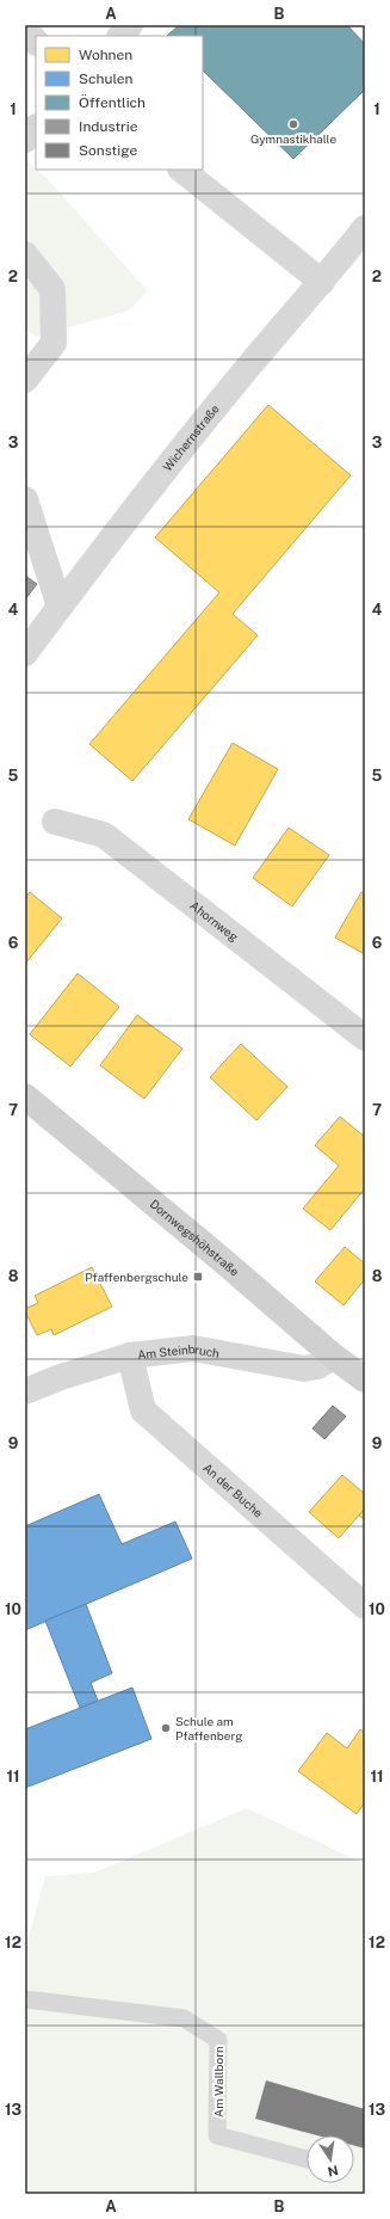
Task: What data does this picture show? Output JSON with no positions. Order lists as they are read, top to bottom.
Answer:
{
  "streets": {
    "street": [
      "Wichernstraße",
      "Ahornweg",
      "Dornwegshöhstraße",
      "Am Steinbruch",
      "An der Buche"
    ],
    "lane": ["Am Wallborn"]
  },
  "crossings": [
    ["Dornwegshöhstraße", "Am Steinbruch"],
    ["Am Steinbruch", "An der Buche"]
  ],
  "places": {
    "other": ["Gymnastikhalle", "Schule am Pfaffenberg"],
    "transit": ["Pfaffenbergschule"]
  },
  "legend": [
    "Wohnen",
    "Schulen",
    "Öffentlich",
    "Industrie",
    "Sonstige"
  ],
  "north": "bottom",
  "grid": {
    "columns": ["A", "B"],
    "rows": [
      "1",
      "2",
      "3",
      "4",
      "5",
      "6",
      "7",
      "8",
      "9",
      "10",
      "11",
      "12",
      "13"
    ]
  }
}
